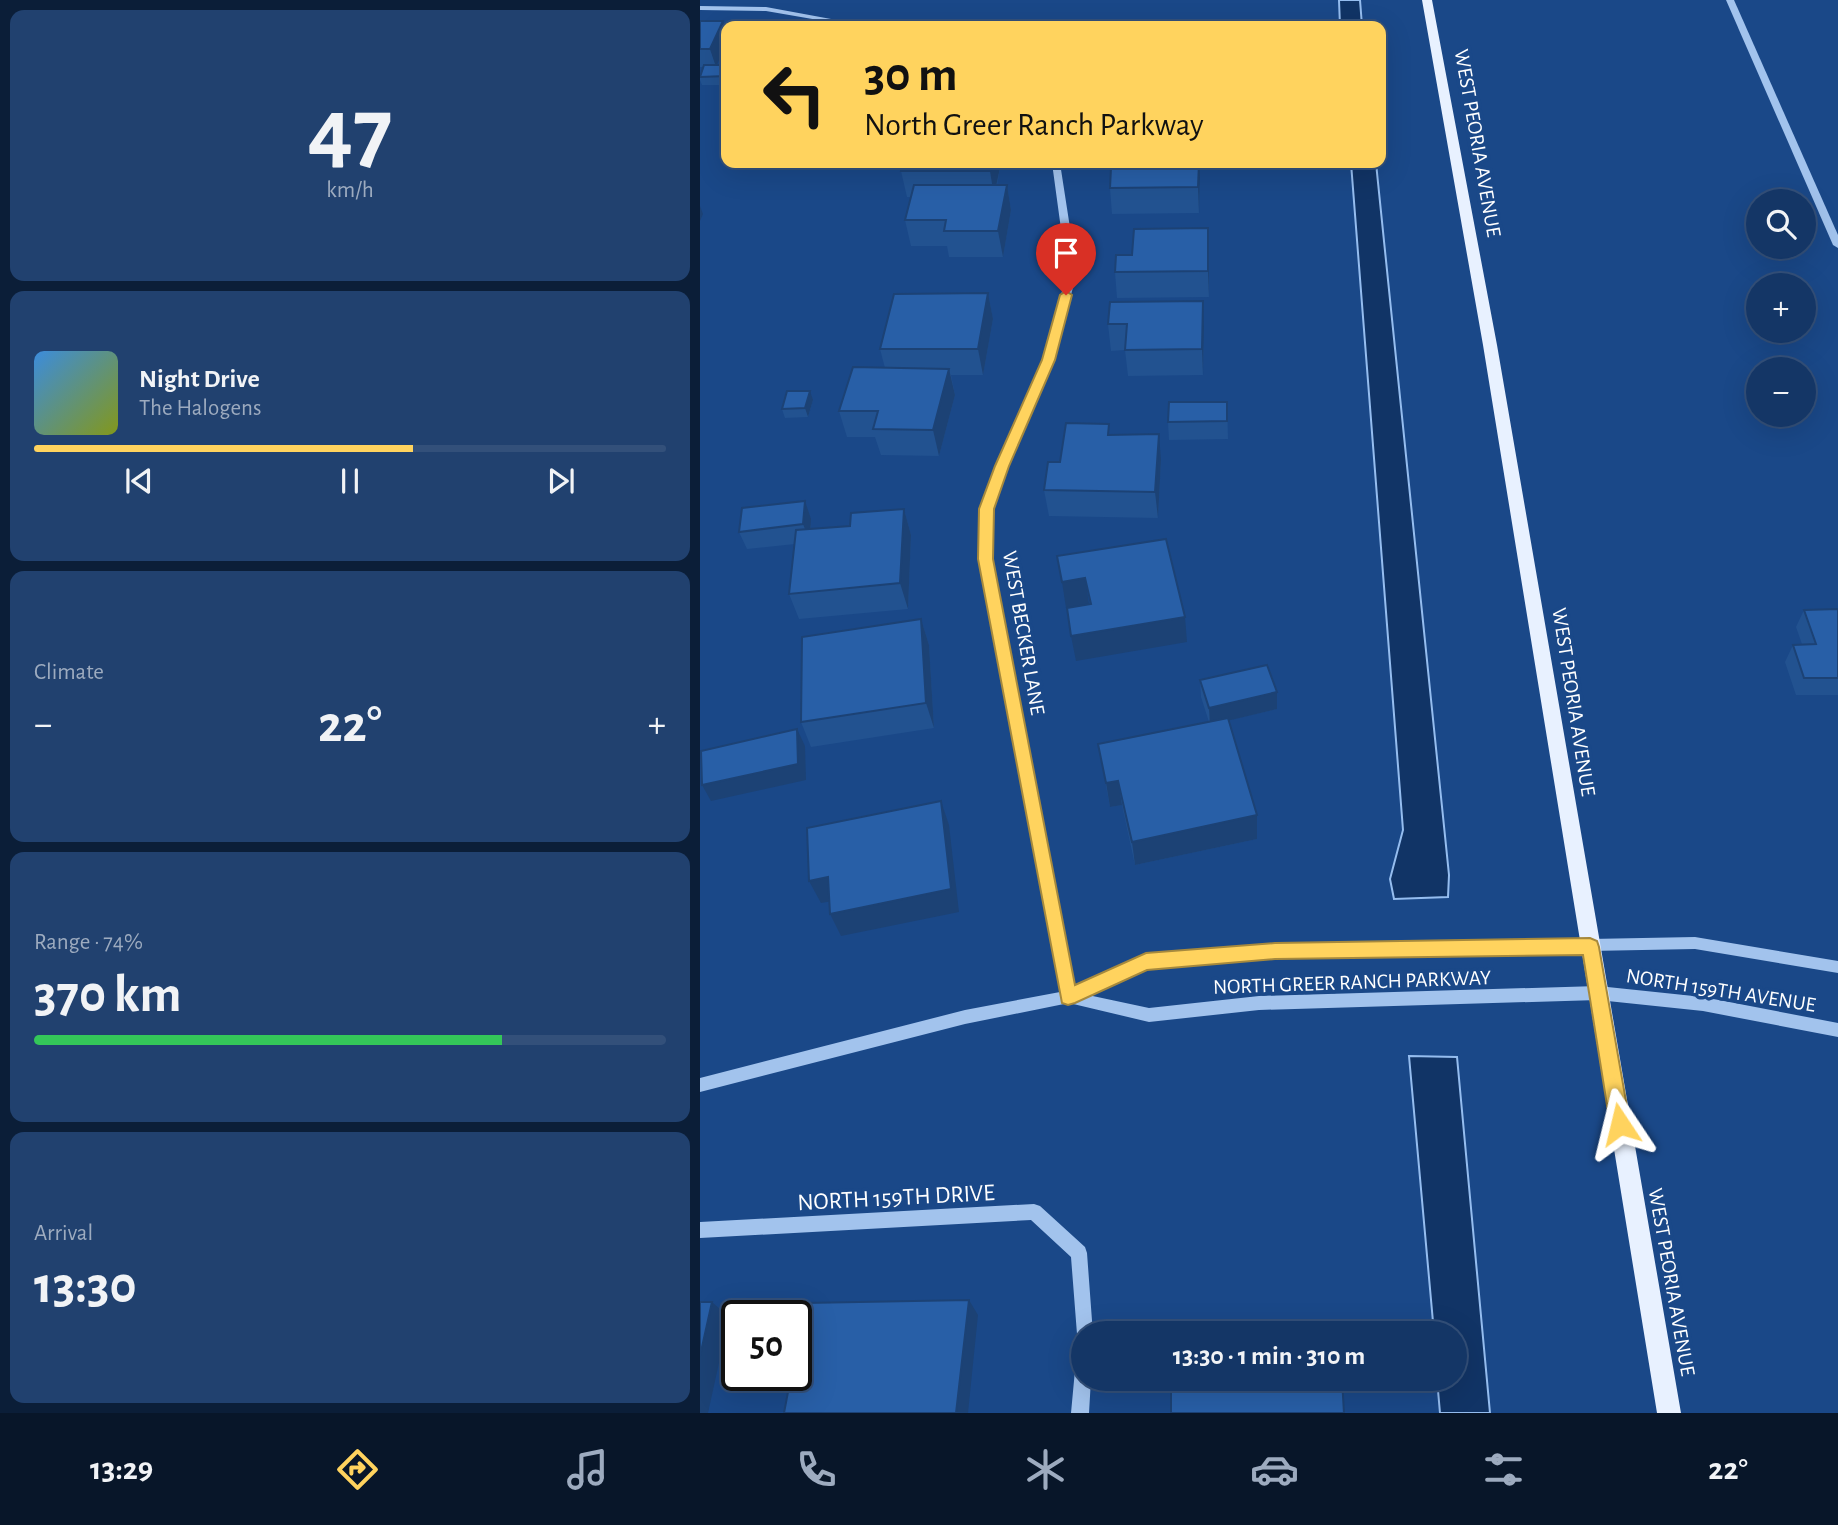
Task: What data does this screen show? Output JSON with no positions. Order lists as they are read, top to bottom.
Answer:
{
  "streets": {
    "main road": ["WEST PEORIA AVENUE"],
    "street": [
      "WEST BECKER LANE",
      "NORTH GREER RANCH PARKWAY",
      "NORTH 159TH AVENUE",
      "NORTH 159TH DRIVE"
    ]
  },
  "crossings": [
    ["WEST PEORIA AVENUE", "NORTH GREER RANCH PARKWAY"],
    ["WEST PEORIA AVENUE", "NORTH 159TH AVENUE"],
    ["WEST BECKER LANE", "NORTH GREER RANCH PARKWAY"],
    ["NORTH GREER RANCH PARKWAY", "NORTH 159TH AVENUE"]
  ],
  "page": {
    "tile": [
      ["47", "km/h"],
      "Climate",
      ["Range · 74%", "370 km"],
      ["Arrival", "13:30"]
    ],
    "turn": ["30 m", "North Greer Ranch Parkway"],
    "map_buttons": ["+", "−"],
    "song": ["Night Drive", "The Halogens"],
    "heat": ["−", "22°", "+"],
    "limit": "50",
    "trip": "13:30 · 1 min · 310 m",
    "tabs": ["13:29", "22°"]
  }
}
